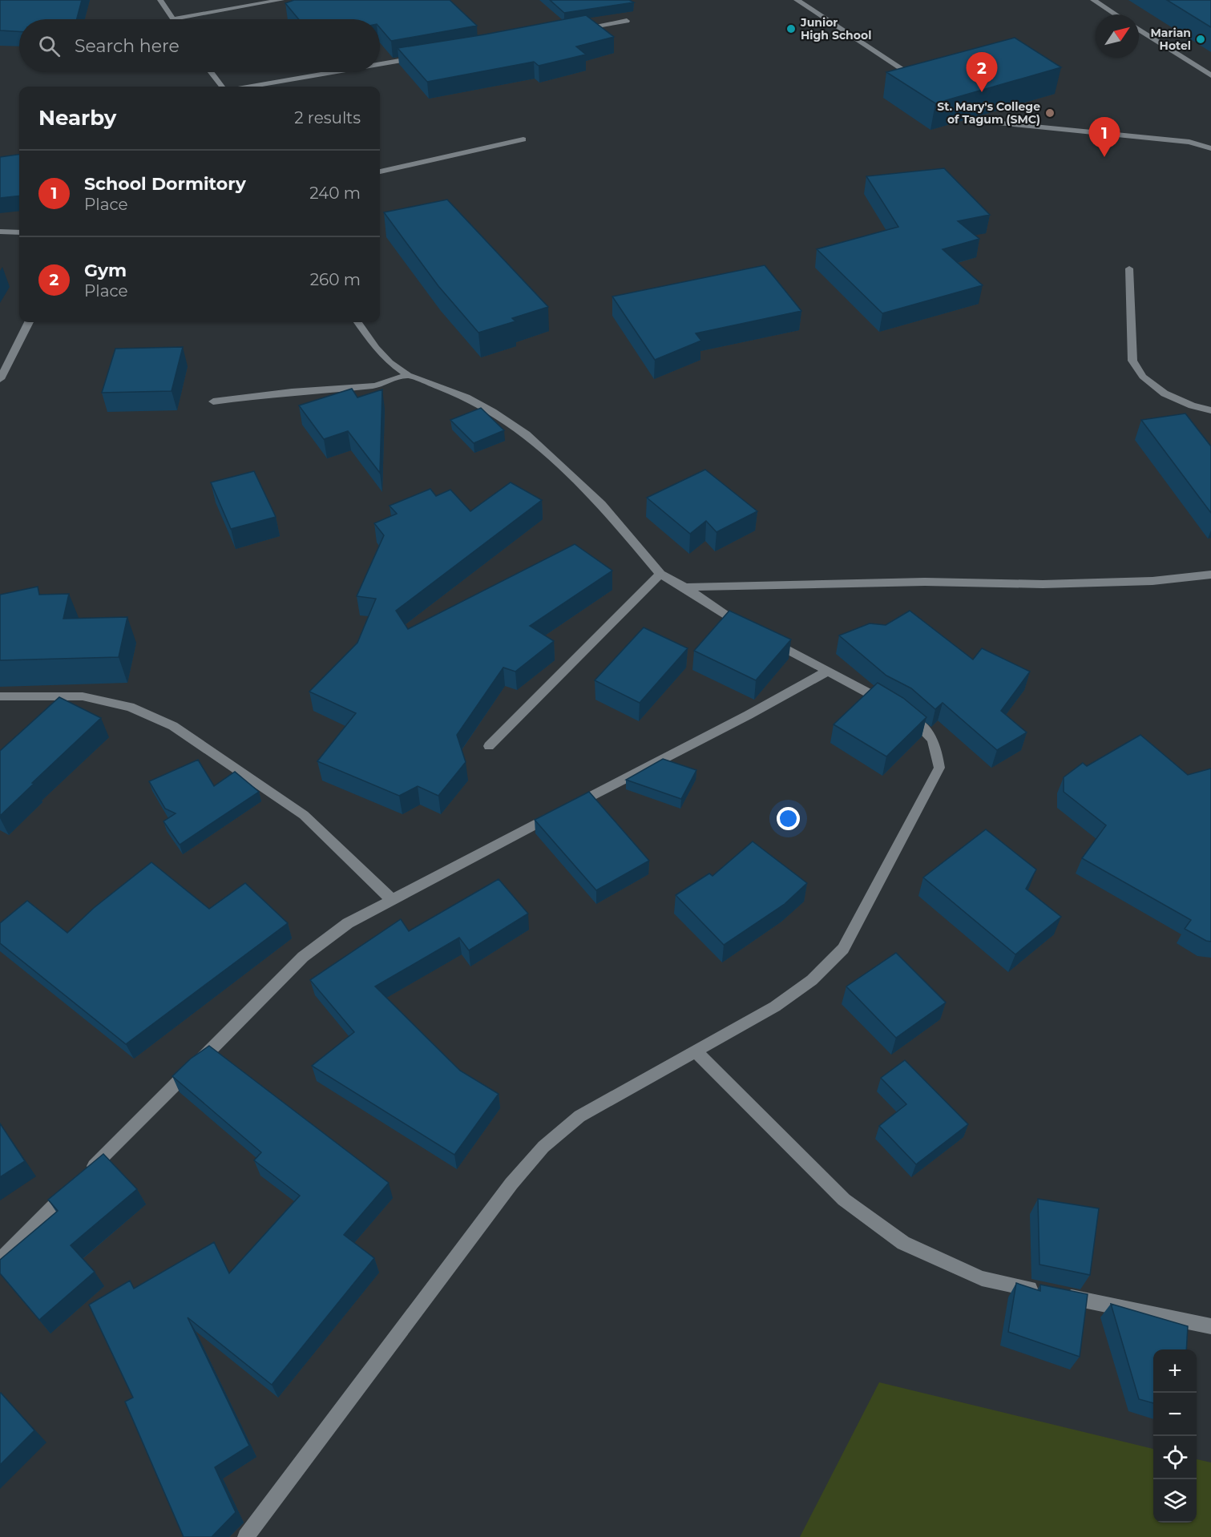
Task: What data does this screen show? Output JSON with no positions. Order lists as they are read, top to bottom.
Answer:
{
  "places": ["Junior High School", "Marian Hotel", "St. Mary's College of Tagum (SMC)"],
  "north": "top right",
  "page": {
    "search": "Search here",
    "pins": ["2", "1"],
    "heading": ["Nearby", "2 results"],
    "list": [
      {
        "mark": "1",
        "name": "School Dormitory",
        "note": "Place",
        "value": "240 m"
      },
      {
        "mark": "2",
        "name": "Gym",
        "note": "Place",
        "value": "260 m"
      }
    ],
    "map_buttons": ["+", "−"]
  }
}
